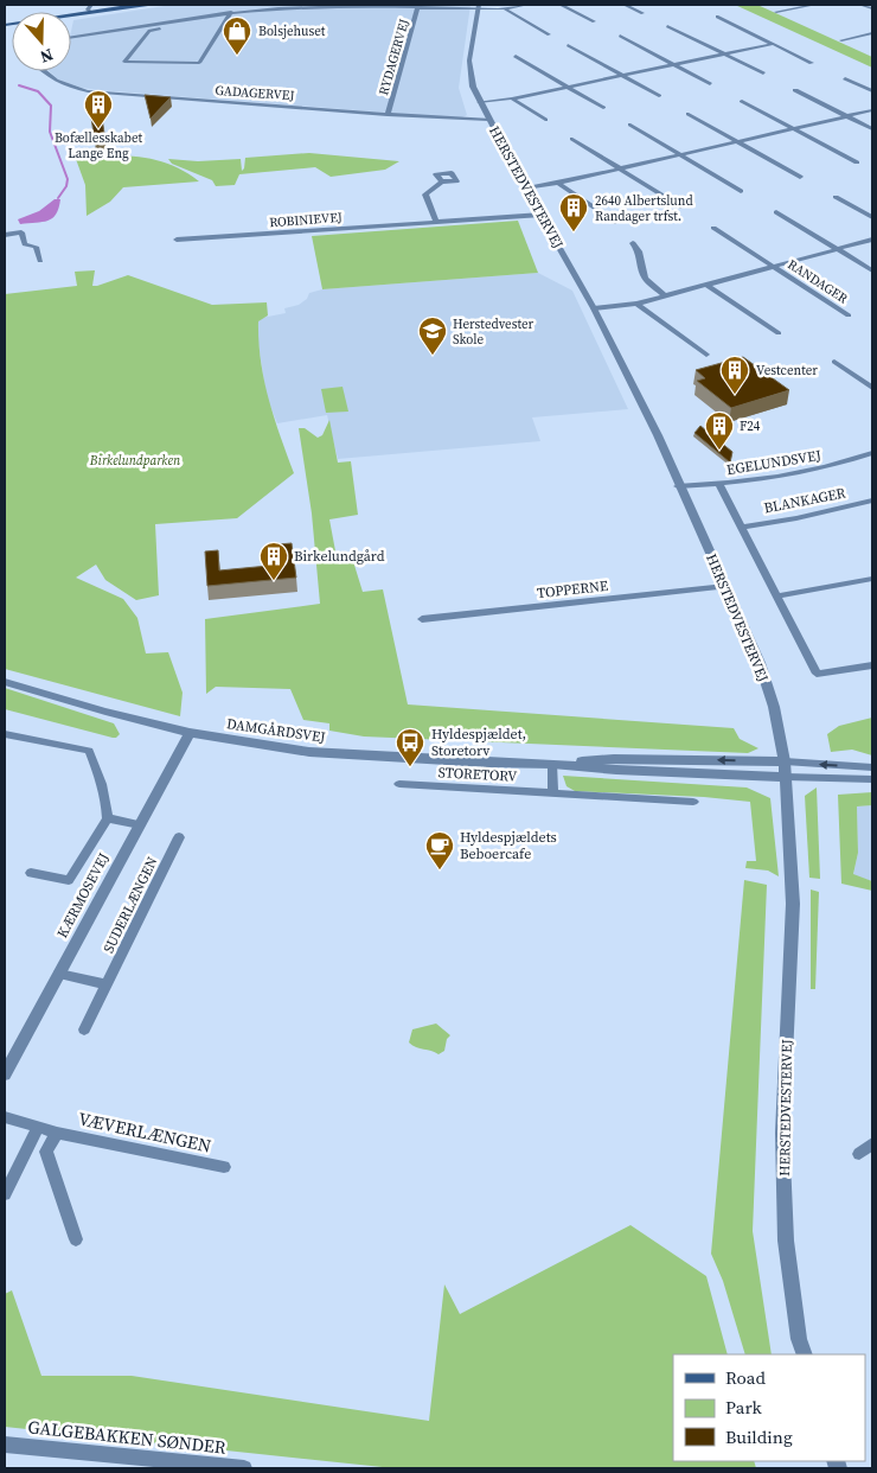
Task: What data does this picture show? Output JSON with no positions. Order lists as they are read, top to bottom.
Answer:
{
  "streets": {
    "street": [
      "RYDAGERVEJ",
      "GADAGERVEJ",
      "HERSTEDVESTERVEJ",
      "ROBINIEVEJ",
      "RANDAGER",
      "EGELUNDSVEJ",
      "BLANKAGER",
      "TOPPERNE",
      "DAMGÅRDSVEJ",
      "STORETORV",
      "KÆRMOSEVEJ",
      "SUDERLÆNGEN",
      "VÆVERLÆNGEN",
      "GALGEBAKKEN SØNDER"
    ]
  },
  "crossings": [
    ["RYDAGERVEJ", "GADAGERVEJ"],
    ["GADAGERVEJ", "HERSTEDVESTERVEJ"],
    ["HERSTEDVESTERVEJ", "ROBINIEVEJ"],
    ["HERSTEDVESTERVEJ", "RANDAGER"],
    ["HERSTEDVESTERVEJ", "EGELUNDSVEJ"],
    ["HERSTEDVESTERVEJ", "TOPPERNE"],
    ["HERSTEDVESTERVEJ", "DAMGÅRDSVEJ"],
    ["DAMGÅRDSVEJ", "KÆRMOSEVEJ"]
  ],
  "parks": ["Birkelundparken"],
  "places": {
    "shop": ["Bolsjehuset"],
    "building": [
      "Bofællesskabet Lange Eng",
      "2640 Albertslund Randager trfst.",
      "Vestcenter",
      "F24",
      "Birkelundgård"
    ],
    "school or university": ["Herstedvester Skole"],
    "bus stop": ["Hyldespjældet, Storetorv"],
    "cafe": ["Hyldespjældets Beboercafe"]
  },
  "legend": ["Road", "Park", "Building"],
  "north": "bottom"
}
